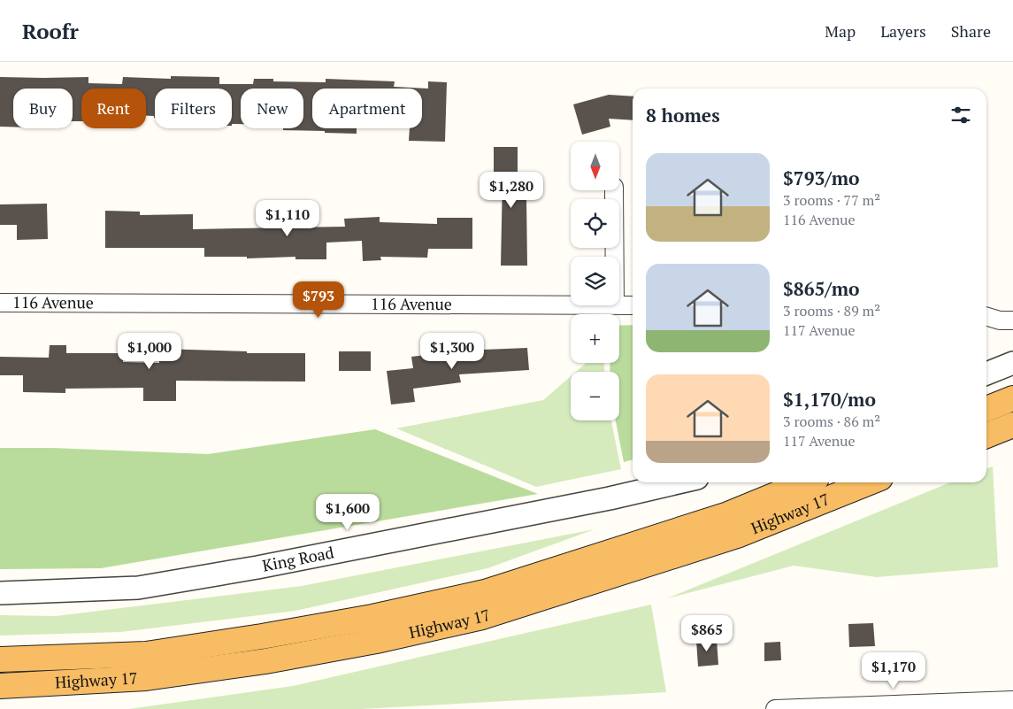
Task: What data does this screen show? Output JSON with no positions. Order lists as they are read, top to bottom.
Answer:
{
  "streets": {
    "highway": ["Highway 17"],
    "street": ["116 Avenue", "King Road"]
  },
  "north": "bottom",
  "page": {
    "header": "Roofr",
    "nav": ["Map", "Layers", "Share"],
    "chip": [
      "Buy",
      "Rent",
      "Filters",
      "New",
      "Apartment"
    ],
    "heading": "8 homes",
    "map_buttons": ["+", "−"],
    "list": [
      {
        "name": "$793/mo",
        "note": "3 rooms · 77 m² · 116 Avenue"
      },
      {
        "name": "$865/mo",
        "note": "3 rooms · 89 m² · 117 Avenue"
      },
      {
        "name": "$1,170/mo",
        "note": "3 rooms · 86 m² · 117 Avenue"
      }
    ],
    "price": [
      "$1,280",
      "$1,110",
      "$793",
      "$1,000",
      "$1,300",
      "$1,600",
      "$865",
      "$1,170"
    ]
  }
}
